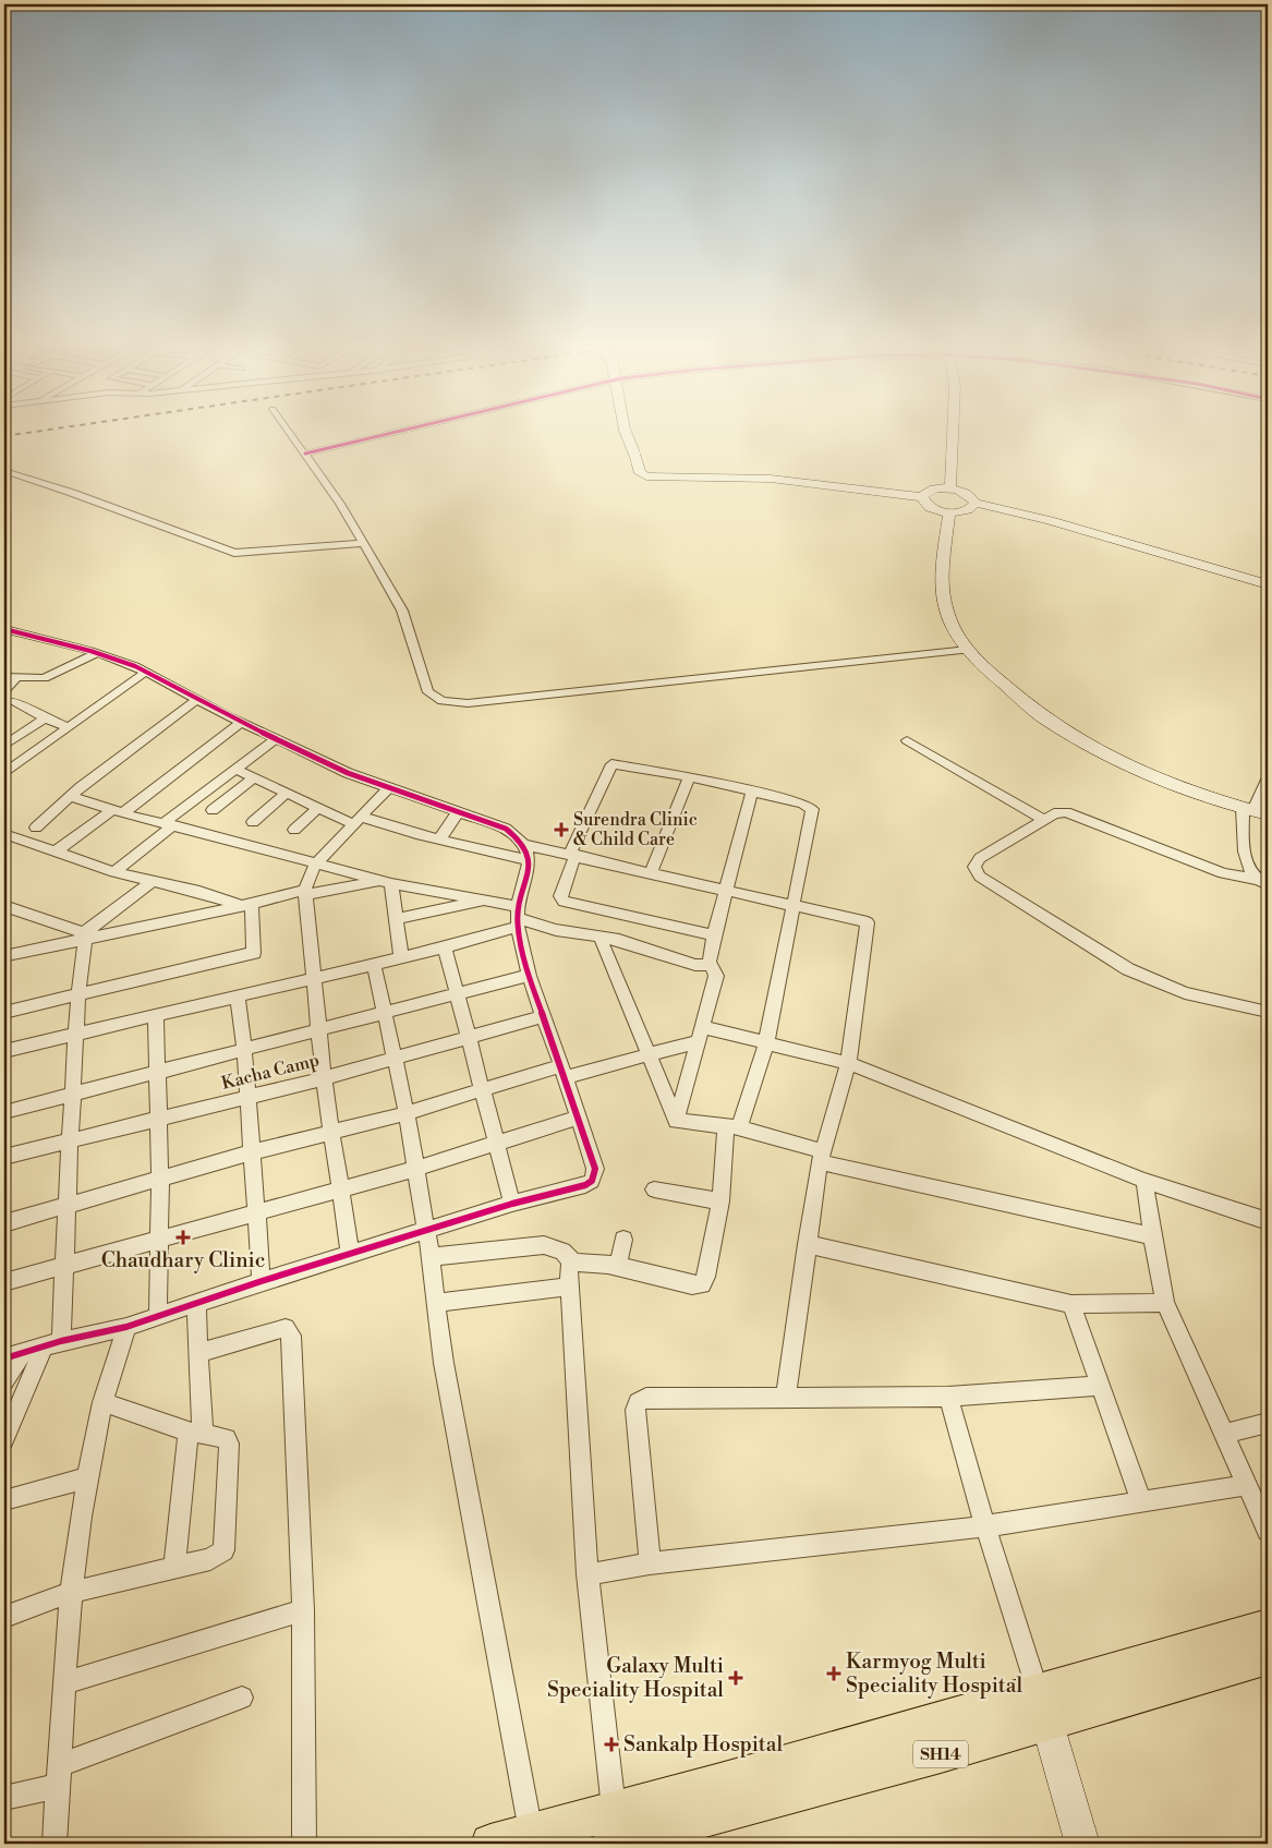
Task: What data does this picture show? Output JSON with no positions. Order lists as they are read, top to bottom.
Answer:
{
  "streets": {
    "main road": ["SH14"],
    "street": ["Kacha Camp"]
  },
  "places": {
    "health": [
      "Surendra Clinic & Child Care",
      "Chaudhary Clinic",
      "Karmyog Multi Speciality Hospital",
      "Galaxy Multi Speciality Hospital",
      "Sankalp Hospital"
    ]
  }
}
